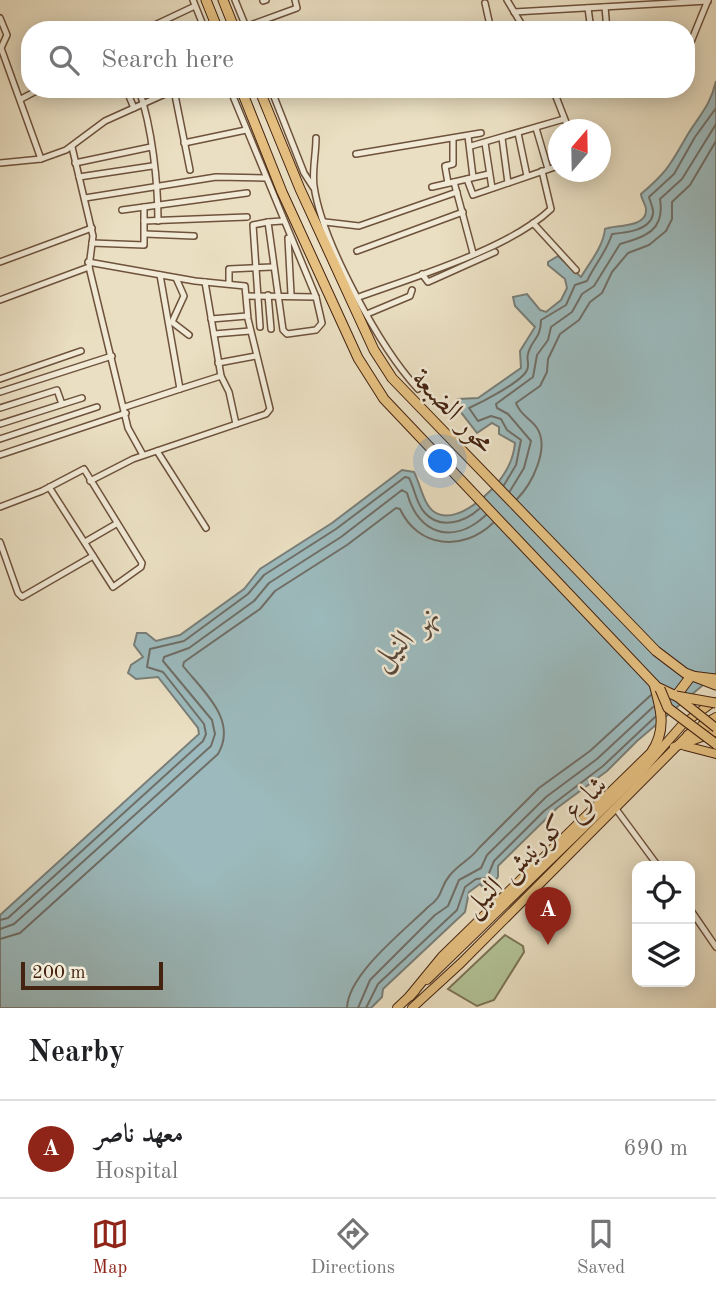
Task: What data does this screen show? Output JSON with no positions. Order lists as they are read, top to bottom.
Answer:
{
  "streets": {
    "highway": ["محور الضبعة"],
    "main road": ["شارع كورنيش النيل"]
  },
  "water": ["نهر النيل"],
  "scale_bar": "200 m",
  "north": "top",
  "page": {
    "search": "Search here",
    "pins": "A",
    "scale": "200 m",
    "heading": "Nearby",
    "list": [
      {
        "mark": "A",
        "name": "معهد ناصر",
        "note": "Hospital",
        "value": "690 m"
      }
    ],
    "nav": ["Map", "Directions", "Saved"]
  }
}
